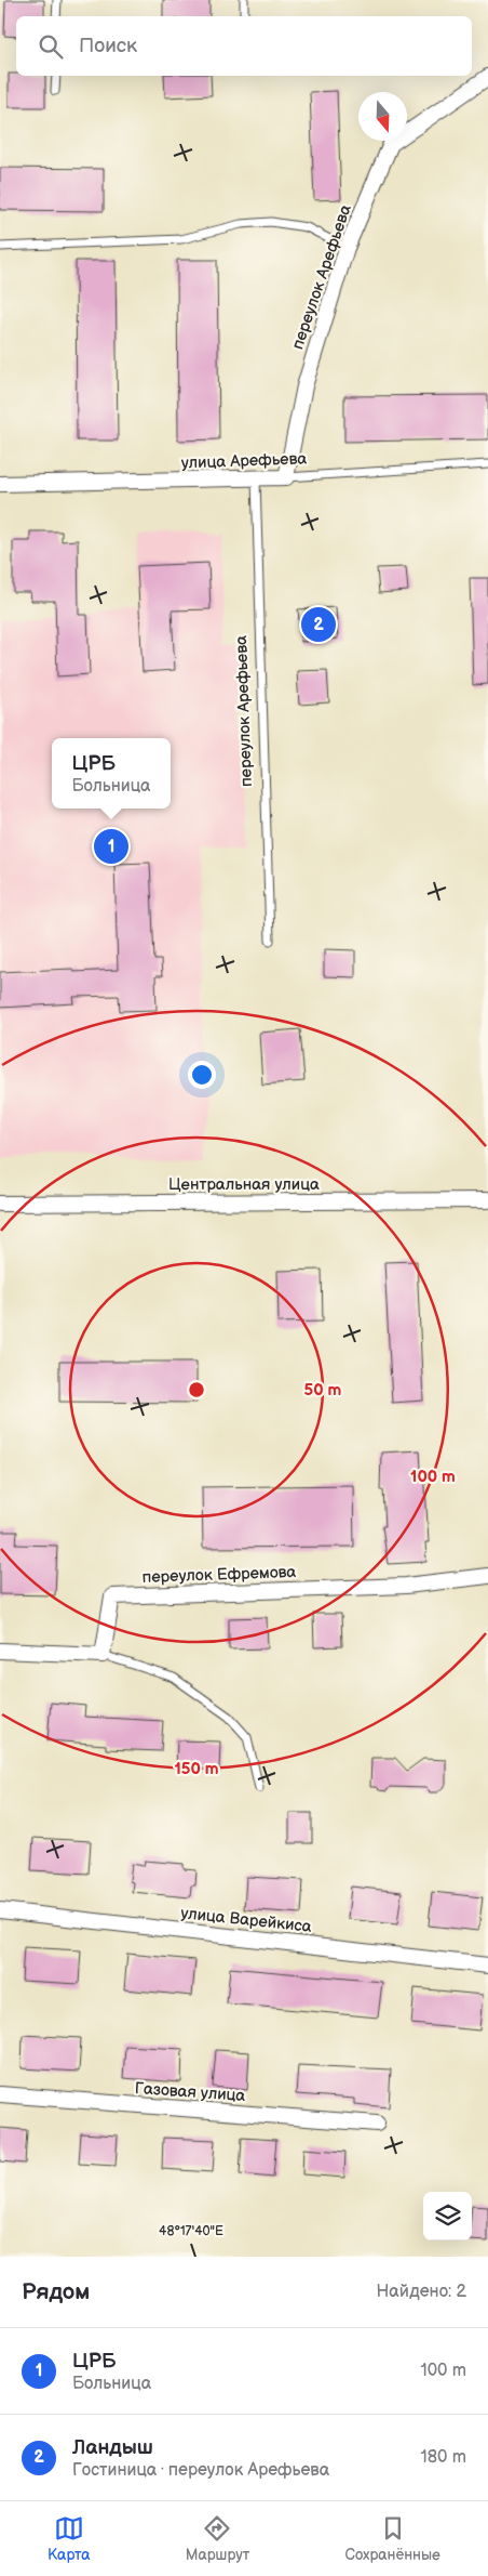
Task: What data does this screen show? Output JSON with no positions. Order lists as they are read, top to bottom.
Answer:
{
  "streets": {
    "street": [
      "переулок Арефьева",
      "улица Арефьева",
      "Центральная улица",
      "переулок Ефремова",
      "улица Варейкиса",
      "Газовая улица"
    ]
  },
  "crossings": [
    ["переулок Арефьева", "улица Арефьева"]
  ],
  "north": "bottom",
  "page": {
    "search": "Поиск",
    "pins": ["2", "1"],
    "popup": ["ЦРБ", "Больница"],
    "heading": ["Рядом", "Найдено: 2"],
    "list": [
      {
        "mark": "1",
        "name": "ЦРБ",
        "note": "Больница",
        "value": "100 m"
      },
      {
        "mark": "2",
        "name": "Ландыш",
        "note": "Гостиница · переулок Арефьева",
        "value": "180 m"
      }
    ],
    "nav": ["Карта", "Маршрут", "Сохранённые"]
  },
  "coordinates": ["48°17'40\"E"],
  "rings": ["50 m", "100 m", "150 m"]
}
